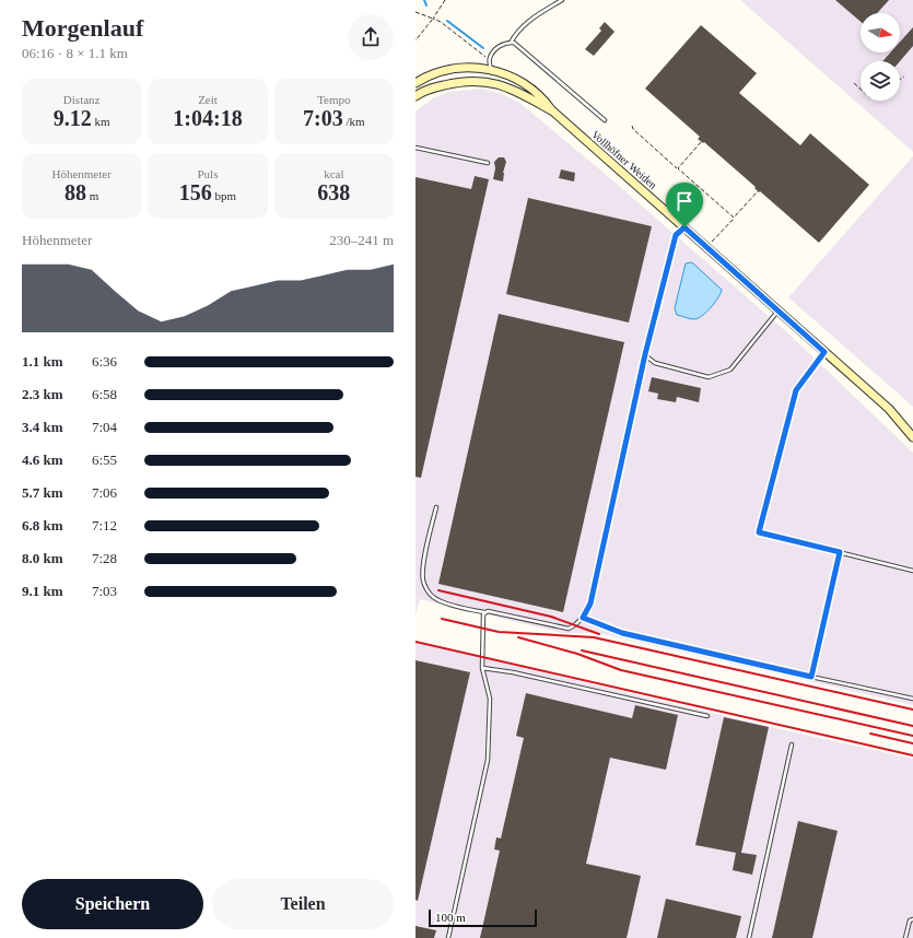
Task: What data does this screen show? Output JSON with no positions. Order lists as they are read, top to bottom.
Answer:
{
  "streets": {
    "main road": ["Vollhöfner Weiden"]
  },
  "scale_bar": "100 m",
  "north": "right",
  "page": {
    "heading": ["Morgenlauf", "06:16 · 8 × 1.1 km"],
    "stats": [
      ["Distanz", "9.12 km"],
      ["Zeit", "1:04:18"],
      ["Tempo", "7:03 /km"],
      ["Höhenmeter", "88 m"],
      ["Puls", "156 bpm"],
      ["kcal", "638"]
    ],
    "chart": ["Höhenmeter", "230–241 m"],
    "list": [
      {
        "name": "1.1 km",
        "note": "6:36"
      },
      {
        "name": "2.3 km",
        "note": "6:58"
      },
      {
        "name": "3.4 km",
        "note": "7:04"
      },
      {
        "name": "4.6 km",
        "note": "6:55"
      },
      {
        "name": "5.7 km",
        "note": "7:06"
      },
      {
        "name": "6.8 km",
        "note": "7:12"
      },
      {
        "name": "8.0 km",
        "note": "7:28"
      },
      {
        "name": "9.1 km",
        "note": "7:03"
      }
    ],
    "buttons": ["Speichern", "Teilen"],
    "scale": "100 m"
  }
}
